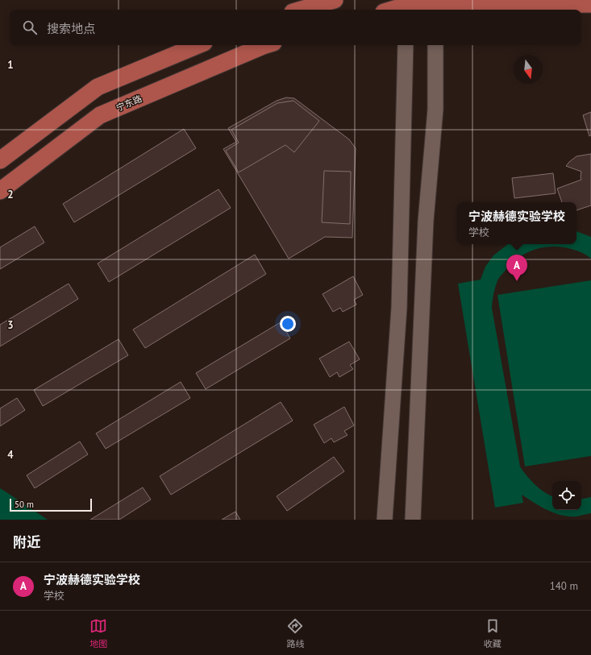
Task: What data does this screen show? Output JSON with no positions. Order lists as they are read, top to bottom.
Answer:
{
  "streets": {
    "main road": ["宁东路"]
  },
  "scale_bar": "50 m",
  "north": "bottom",
  "page": {
    "search": "搜索地点",
    "popup": ["宁波赫德实验学校", "学校"],
    "pins": "A",
    "scale": "50 m",
    "heading": "附近",
    "list": [
      {
        "mark": "A",
        "name": "宁波赫德实验学校",
        "note": "学校",
        "value": "140 m"
      }
    ],
    "nav": ["地图", "路线", "收藏"]
  },
  "grid": {
    "rows": [
      "1",
      "2",
      "3",
      "4"
    ]
  }
}
